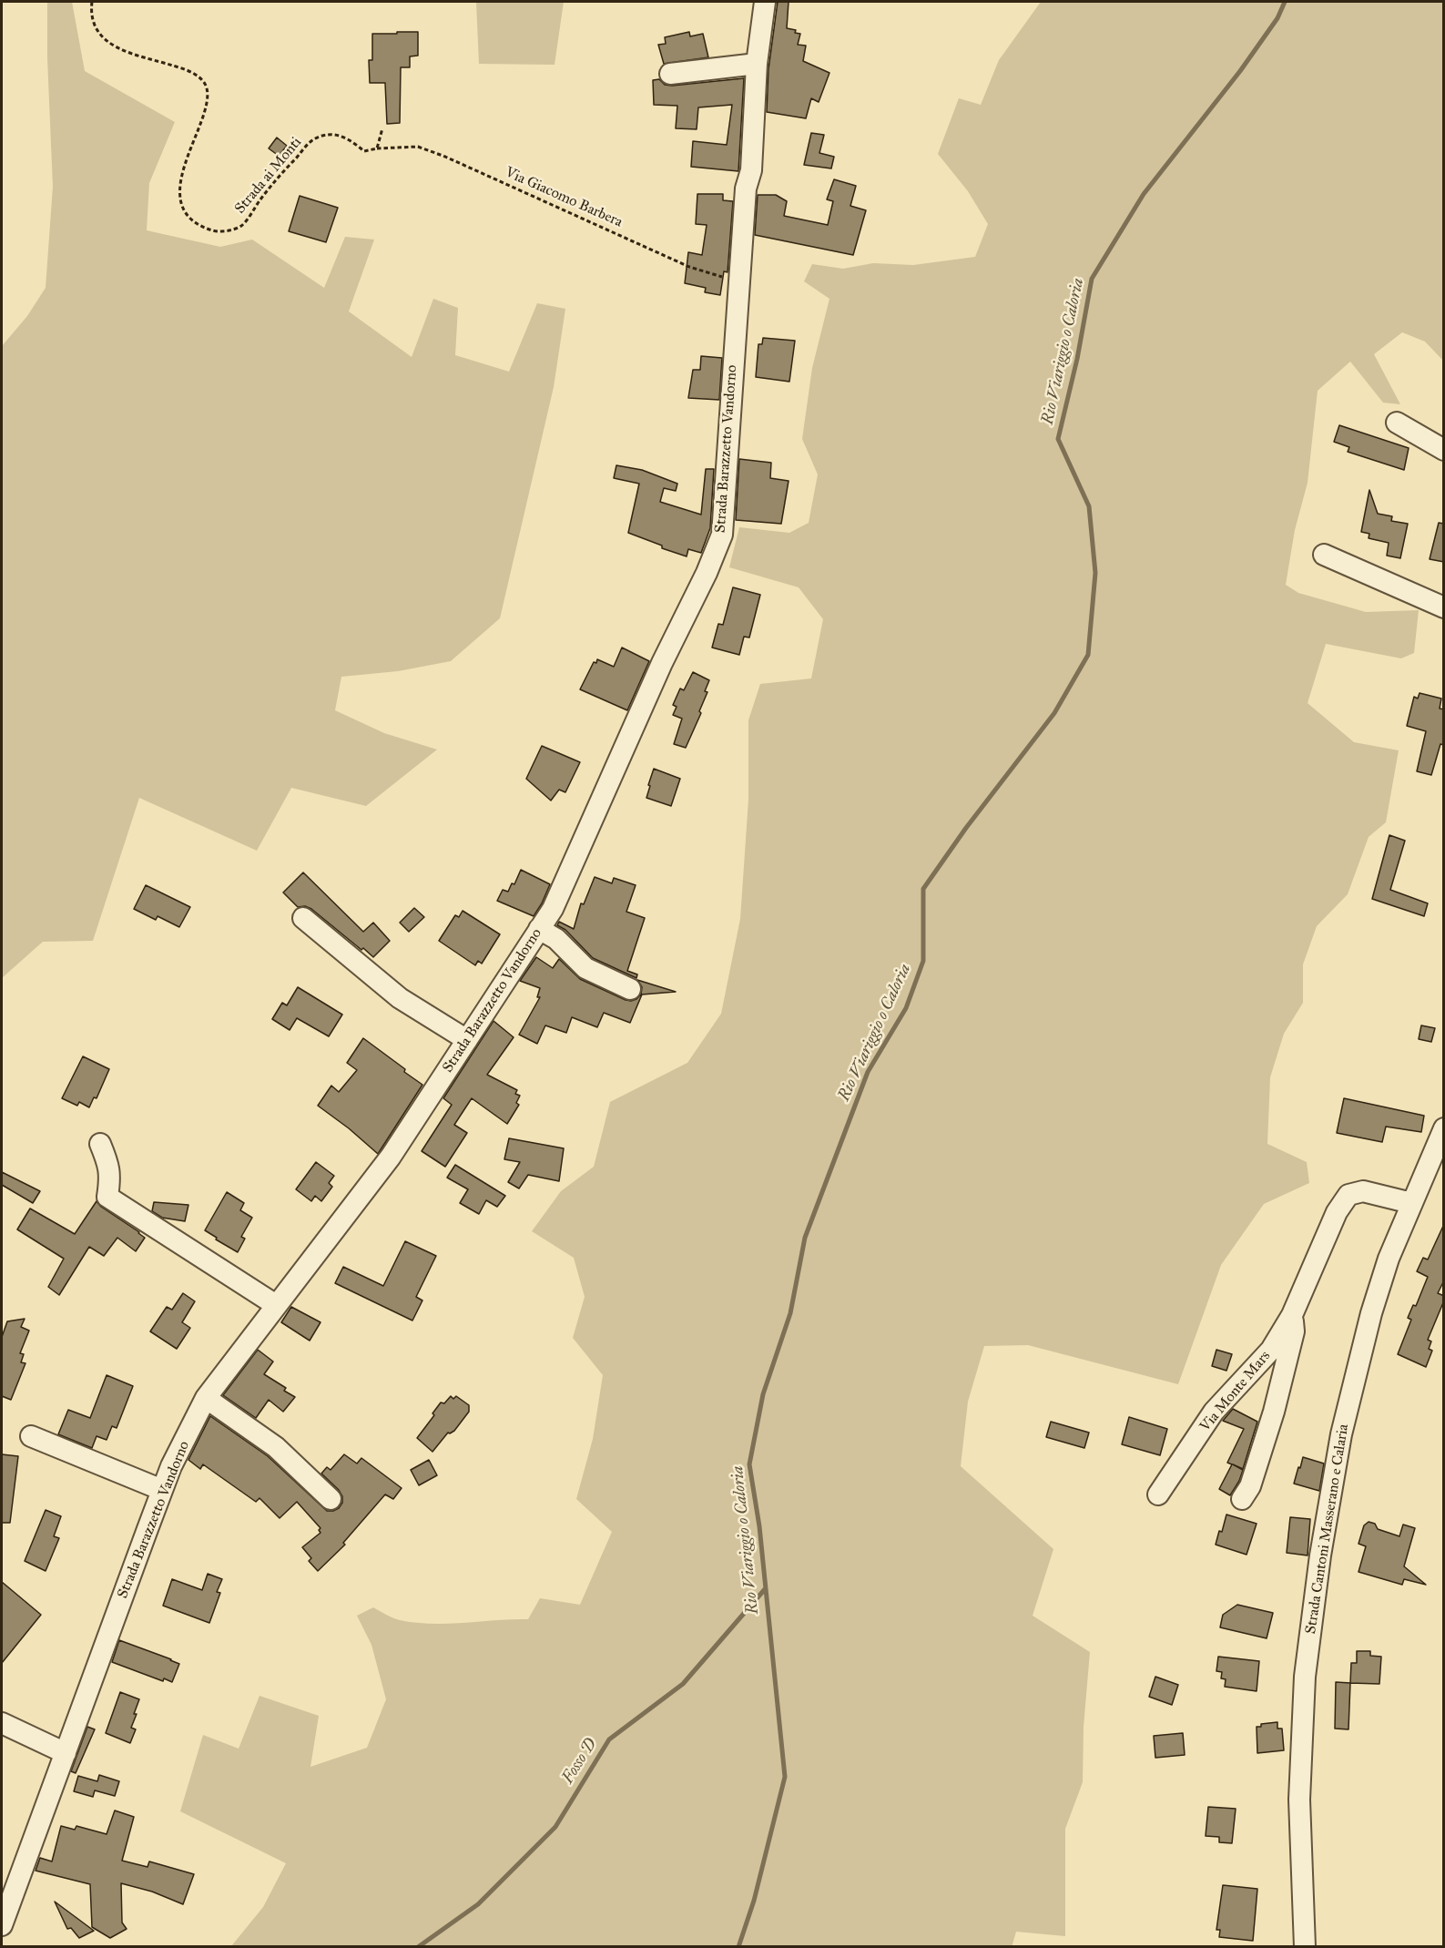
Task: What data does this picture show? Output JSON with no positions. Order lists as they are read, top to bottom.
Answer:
{
  "streets": {
    "street": ["Strada Barazzetto Vandorno", "Via Monte Mars", "Strada Cantoni Masserano e Calaria"],
    "path": ["Strada ai Monti", "Via Giacomo Barbera"]
  },
  "crossings": [
    ["Strada ai Monti", "Via Giacomo Barbera"],
    ["Via Giacomo Barbera", "Strada Barazzetto Vandorno"],
    ["Via Monte Mars", "Strada Cantoni Masserano e Calaria"]
  ],
  "water": ["Rio Viariggio o Caloria", "Fosso D"]
}
